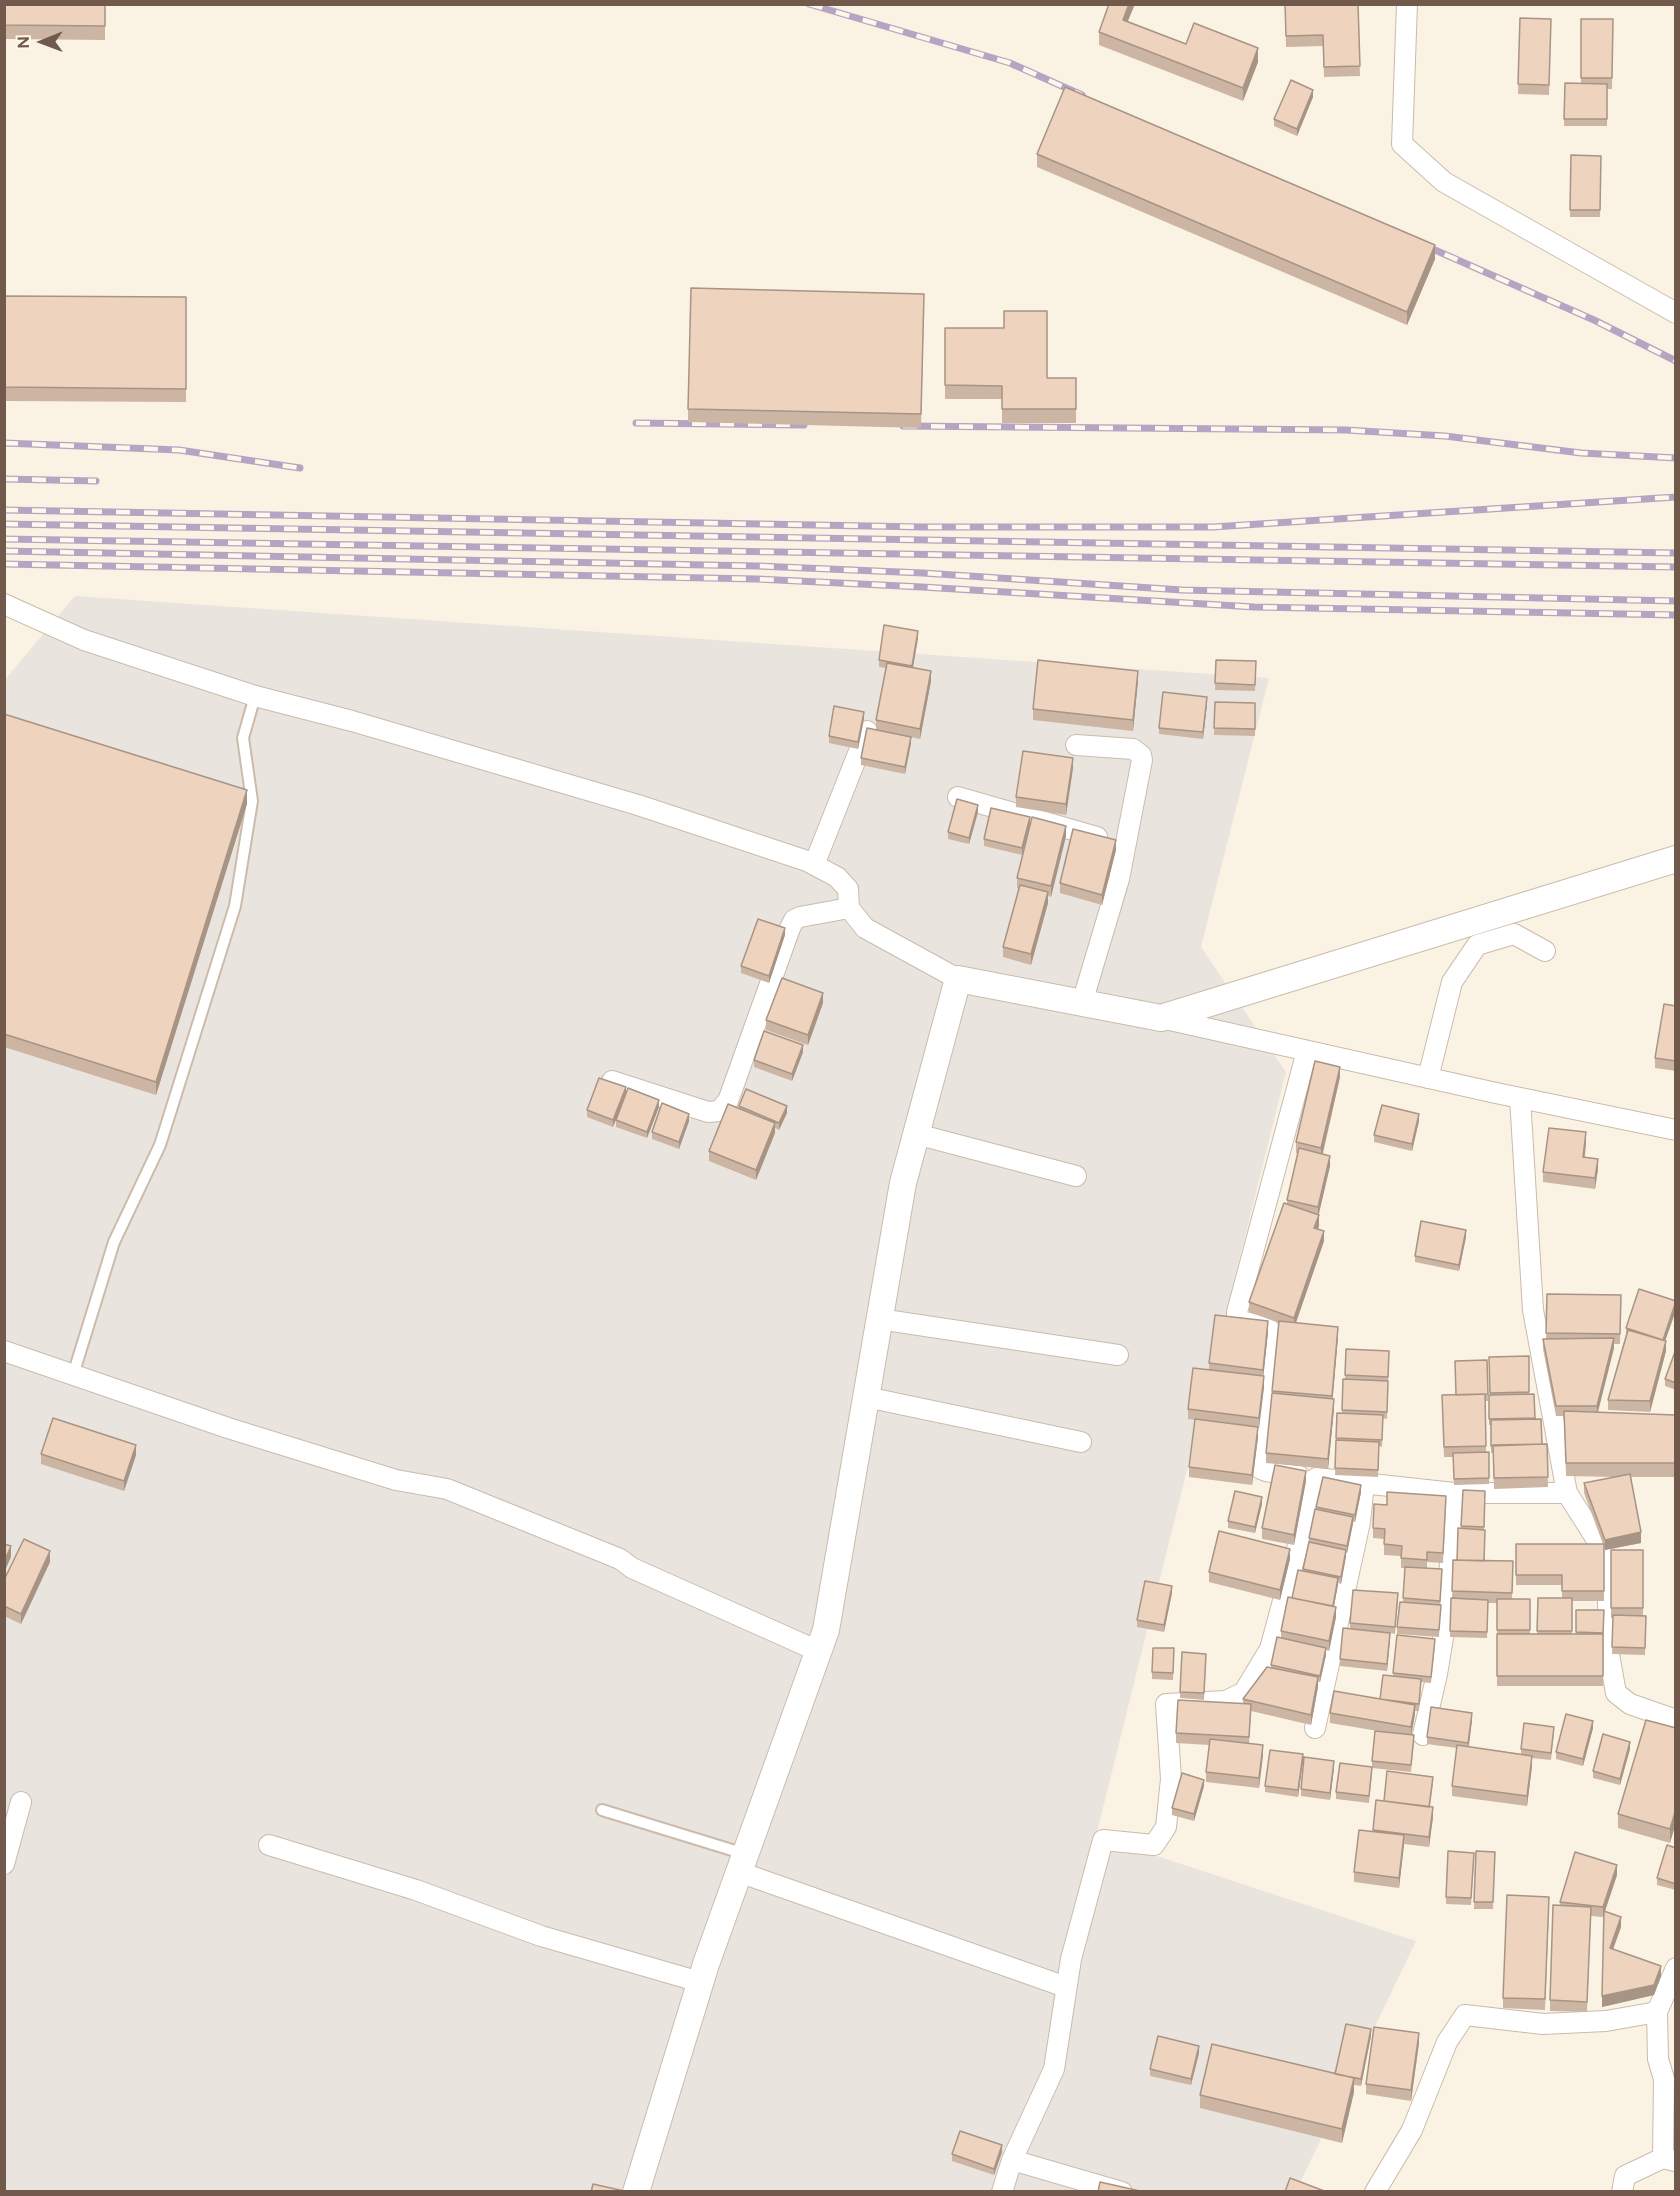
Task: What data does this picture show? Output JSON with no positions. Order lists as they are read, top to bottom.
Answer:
{
  "north": "left"
}
